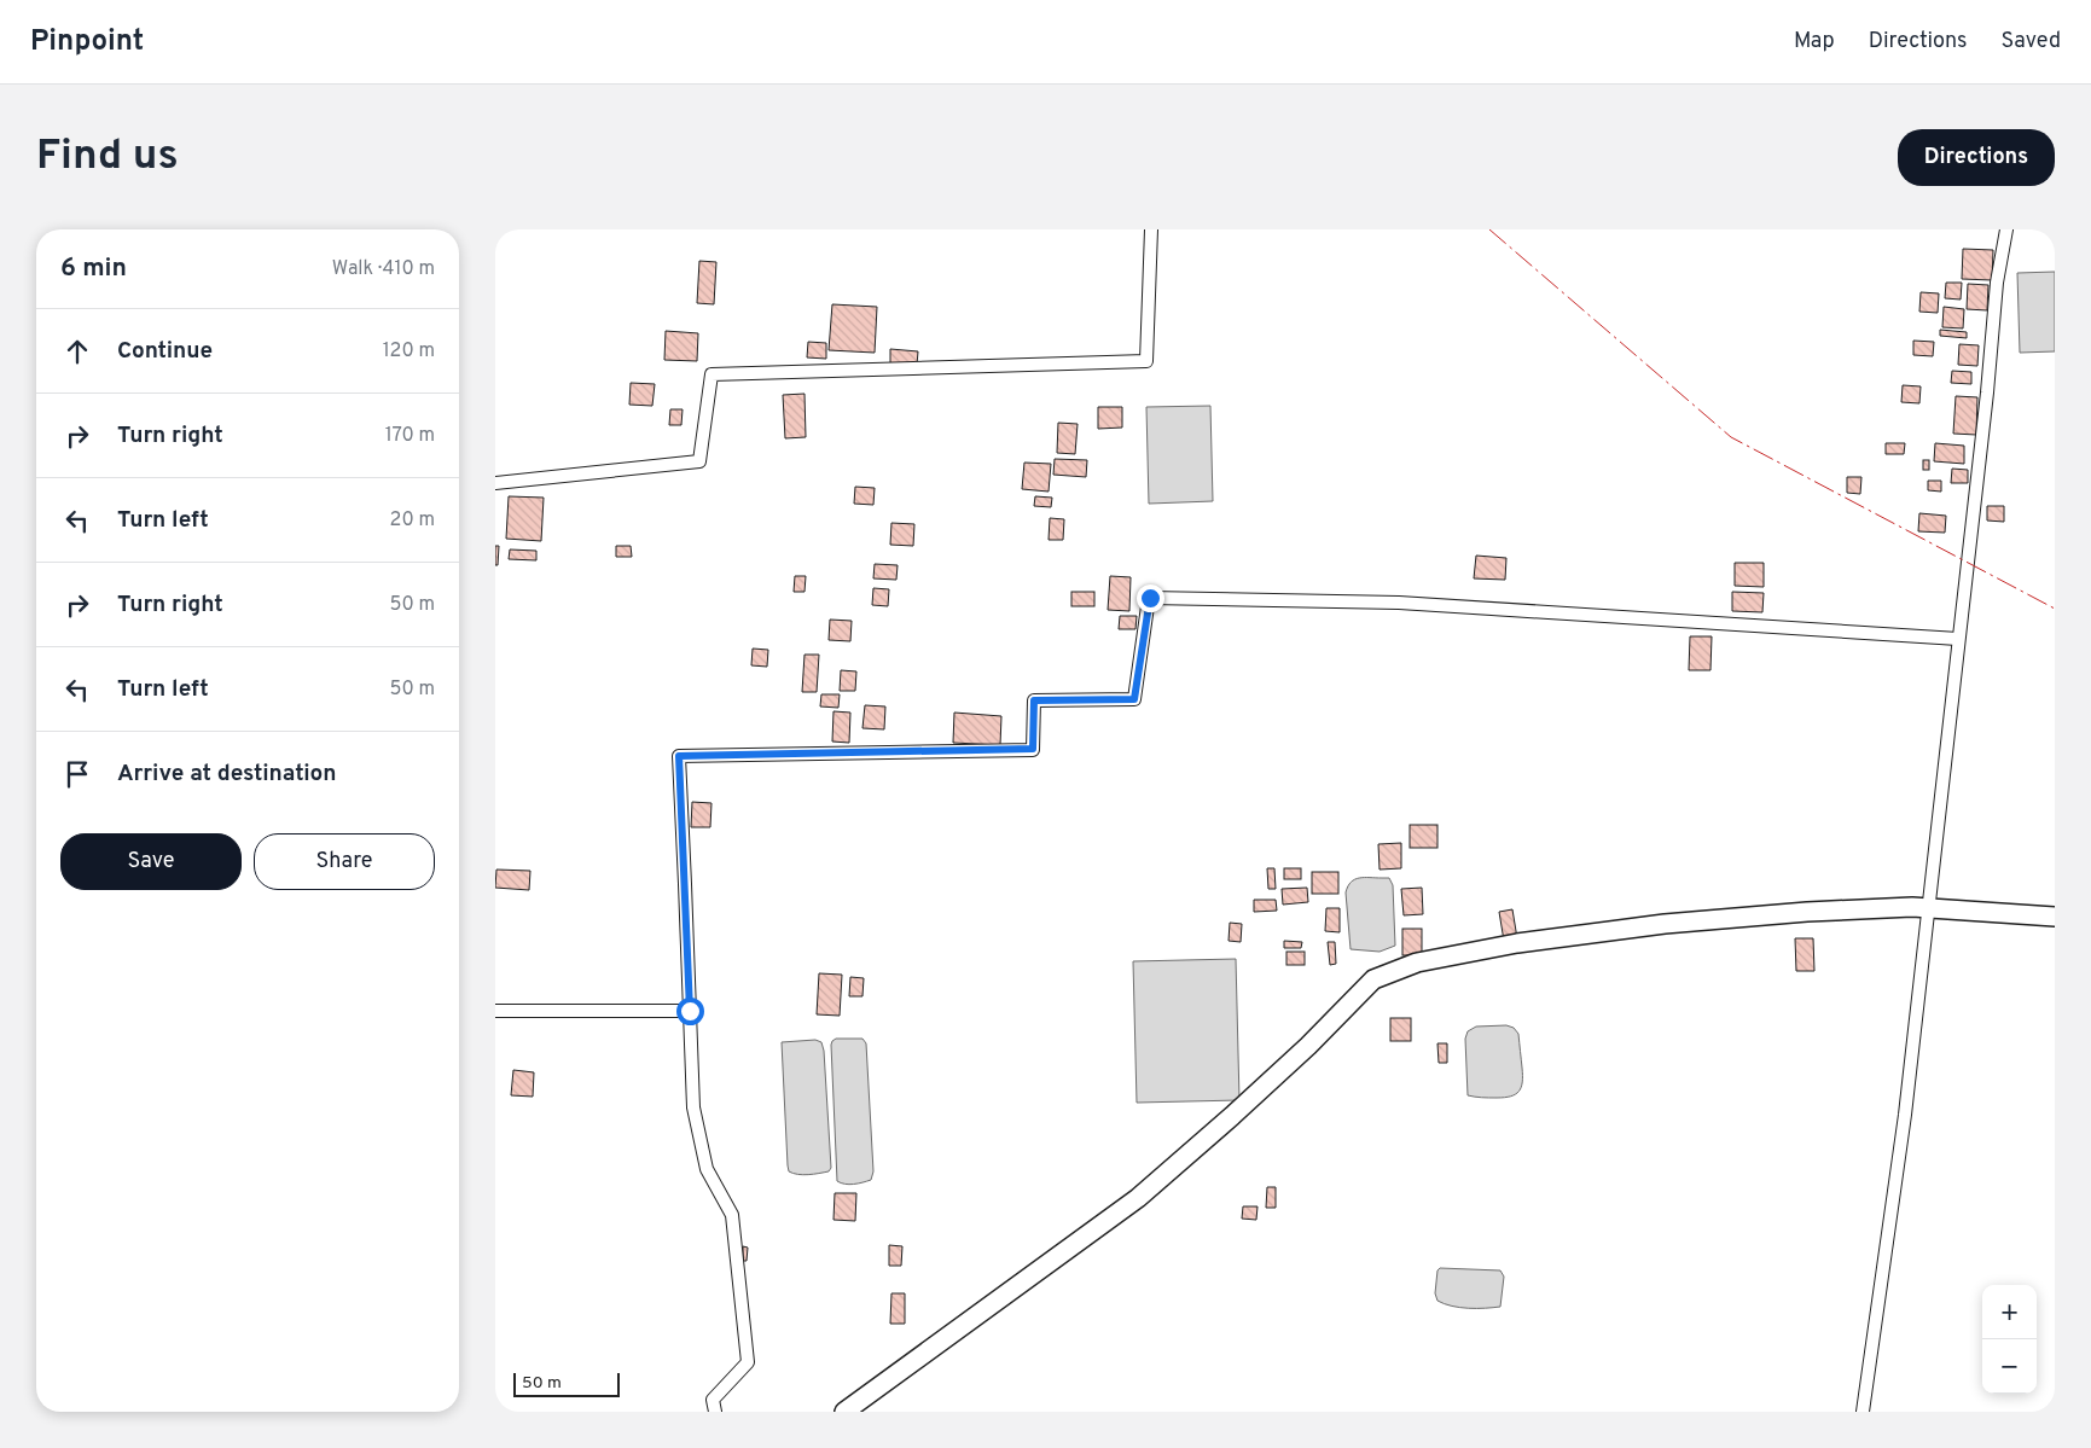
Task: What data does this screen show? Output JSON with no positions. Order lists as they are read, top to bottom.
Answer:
{
  "scale_bar": "50 m",
  "page": {
    "header": "Pinpoint",
    "nav": ["Map", "Directions", "Saved"],
    "buttons": [
      "Directions",
      ["Save", "Share"]
    ],
    "title": "Find us",
    "heading": ["6 min", "Walk · 410 m"],
    "list": [
      ["Continue", "120 m"],
      ["Turn right", "170 m"],
      ["Turn left", "20 m"],
      ["Turn right", "50 m"],
      ["Turn left", "50 m"],
      "Arrive at destination"
    ],
    "map_buttons": ["+", "−"],
    "scale": "50 m"
  }
}
